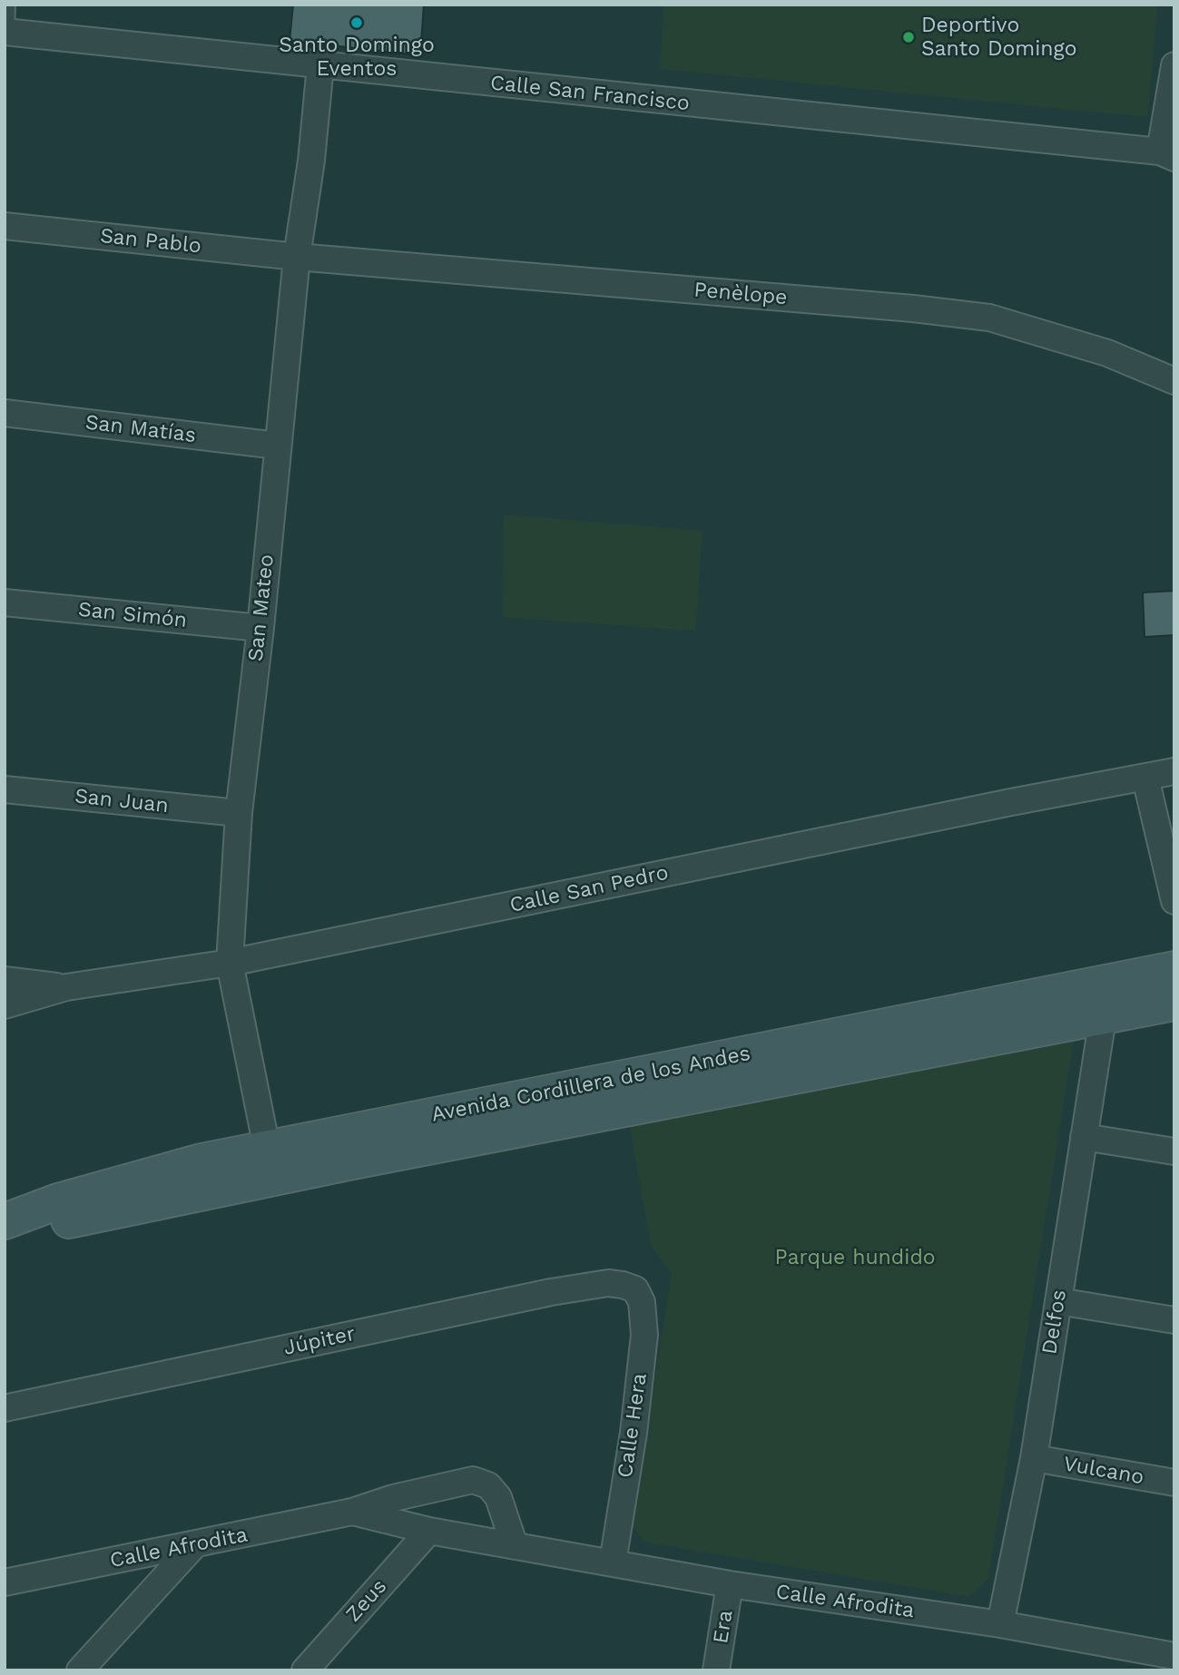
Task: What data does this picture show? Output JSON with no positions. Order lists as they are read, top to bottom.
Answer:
{
  "streets": {
    "street": [
      "Calle San Francisco",
      "San Pablo",
      "Penèlope",
      "San Matías",
      "San Mateo",
      "San Simón",
      "San Juan",
      "Calle San Pedro",
      "Avenida Cordillera de los Andes",
      "Delfos",
      "Júpiter",
      "Calle Hera",
      "Vulcano",
      "Calle Afrodita",
      "Zeus",
      "Era"
    ]
  },
  "crossings": [
    ["Calle San Francisco", "San Mateo"],
    ["San Pablo", "Penèlope"],
    ["San Pablo", "San Mateo"],
    ["Penèlope", "San Mateo"],
    ["San Matías", "San Mateo"],
    ["San Mateo", "San Simón"],
    ["San Mateo", "San Juan"],
    ["San Mateo", "Calle San Pedro"],
    ["San Mateo", "Avenida Cordillera de los Andes"],
    ["Avenida Cordillera de los Andes", "Delfos"],
    ["Delfos", "Vulcano"],
    ["Delfos", "Calle Afrodita"],
    ["Júpiter", "Calle Hera"],
    ["Calle Hera", "Calle Afrodita"],
    ["Calle Afrodita", "Zeus"],
    ["Calle Afrodita", "Era"]
  ],
  "parks": ["Parque hundido"],
  "places": ["Santo Domingo Eventos", "Deportivo Santo Domingo"]
}
